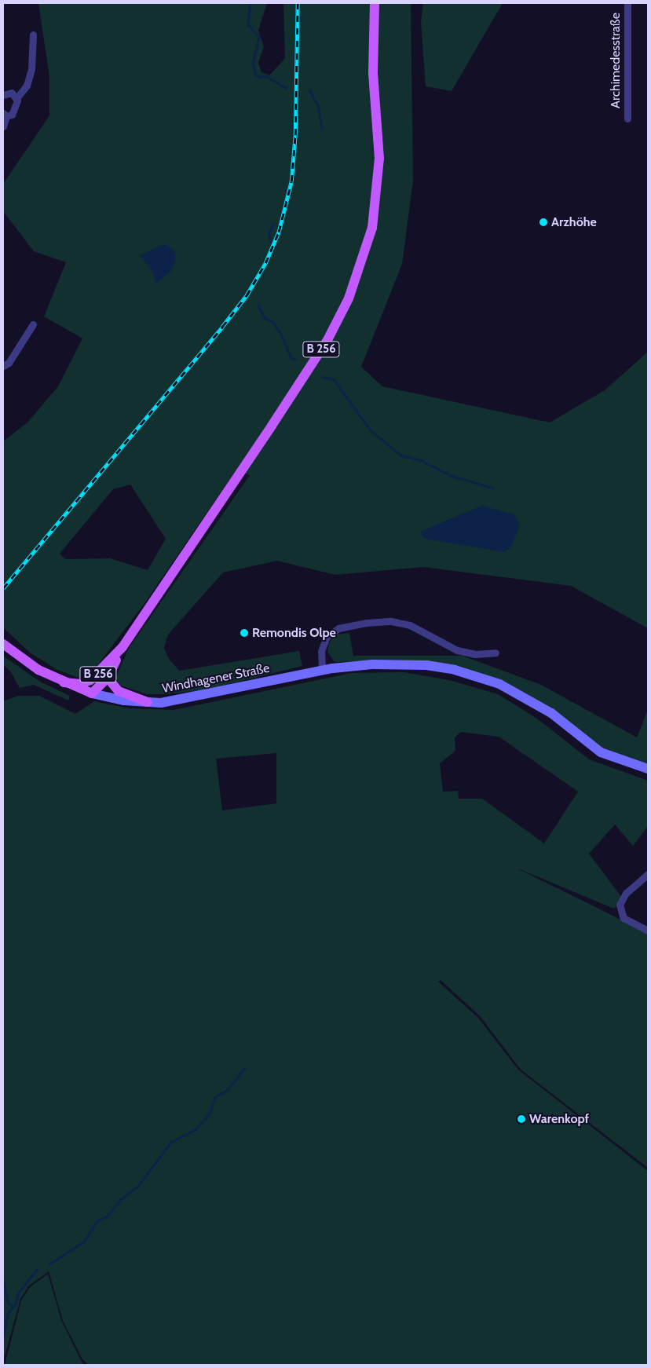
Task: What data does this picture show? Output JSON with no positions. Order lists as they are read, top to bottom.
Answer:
{
  "streets": {
    "main road": ["B 256", "Windhagener Straße"],
    "street": ["Archimedesstraße"]
  },
  "crossings": [
    ["B 256", "Windhagener Straße"]
  ],
  "places": ["Arzhöhe", "Remondis Olpe", "Warenkopf"]
}
